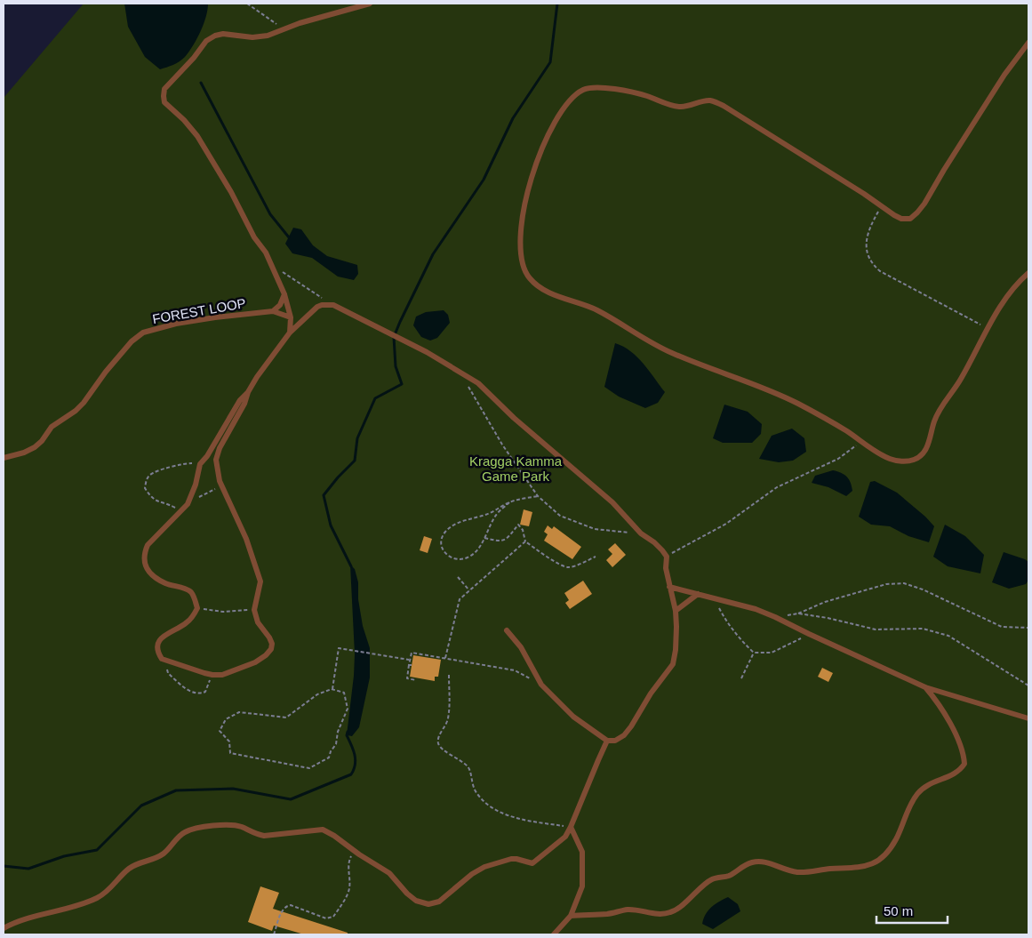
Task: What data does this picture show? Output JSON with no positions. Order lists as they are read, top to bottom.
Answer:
{
  "streets": {
    "lane": ["FOREST LOOP"]
  },
  "parks": ["Kragga Kamma Game Park"],
  "scale_bar": "50 m"
}
